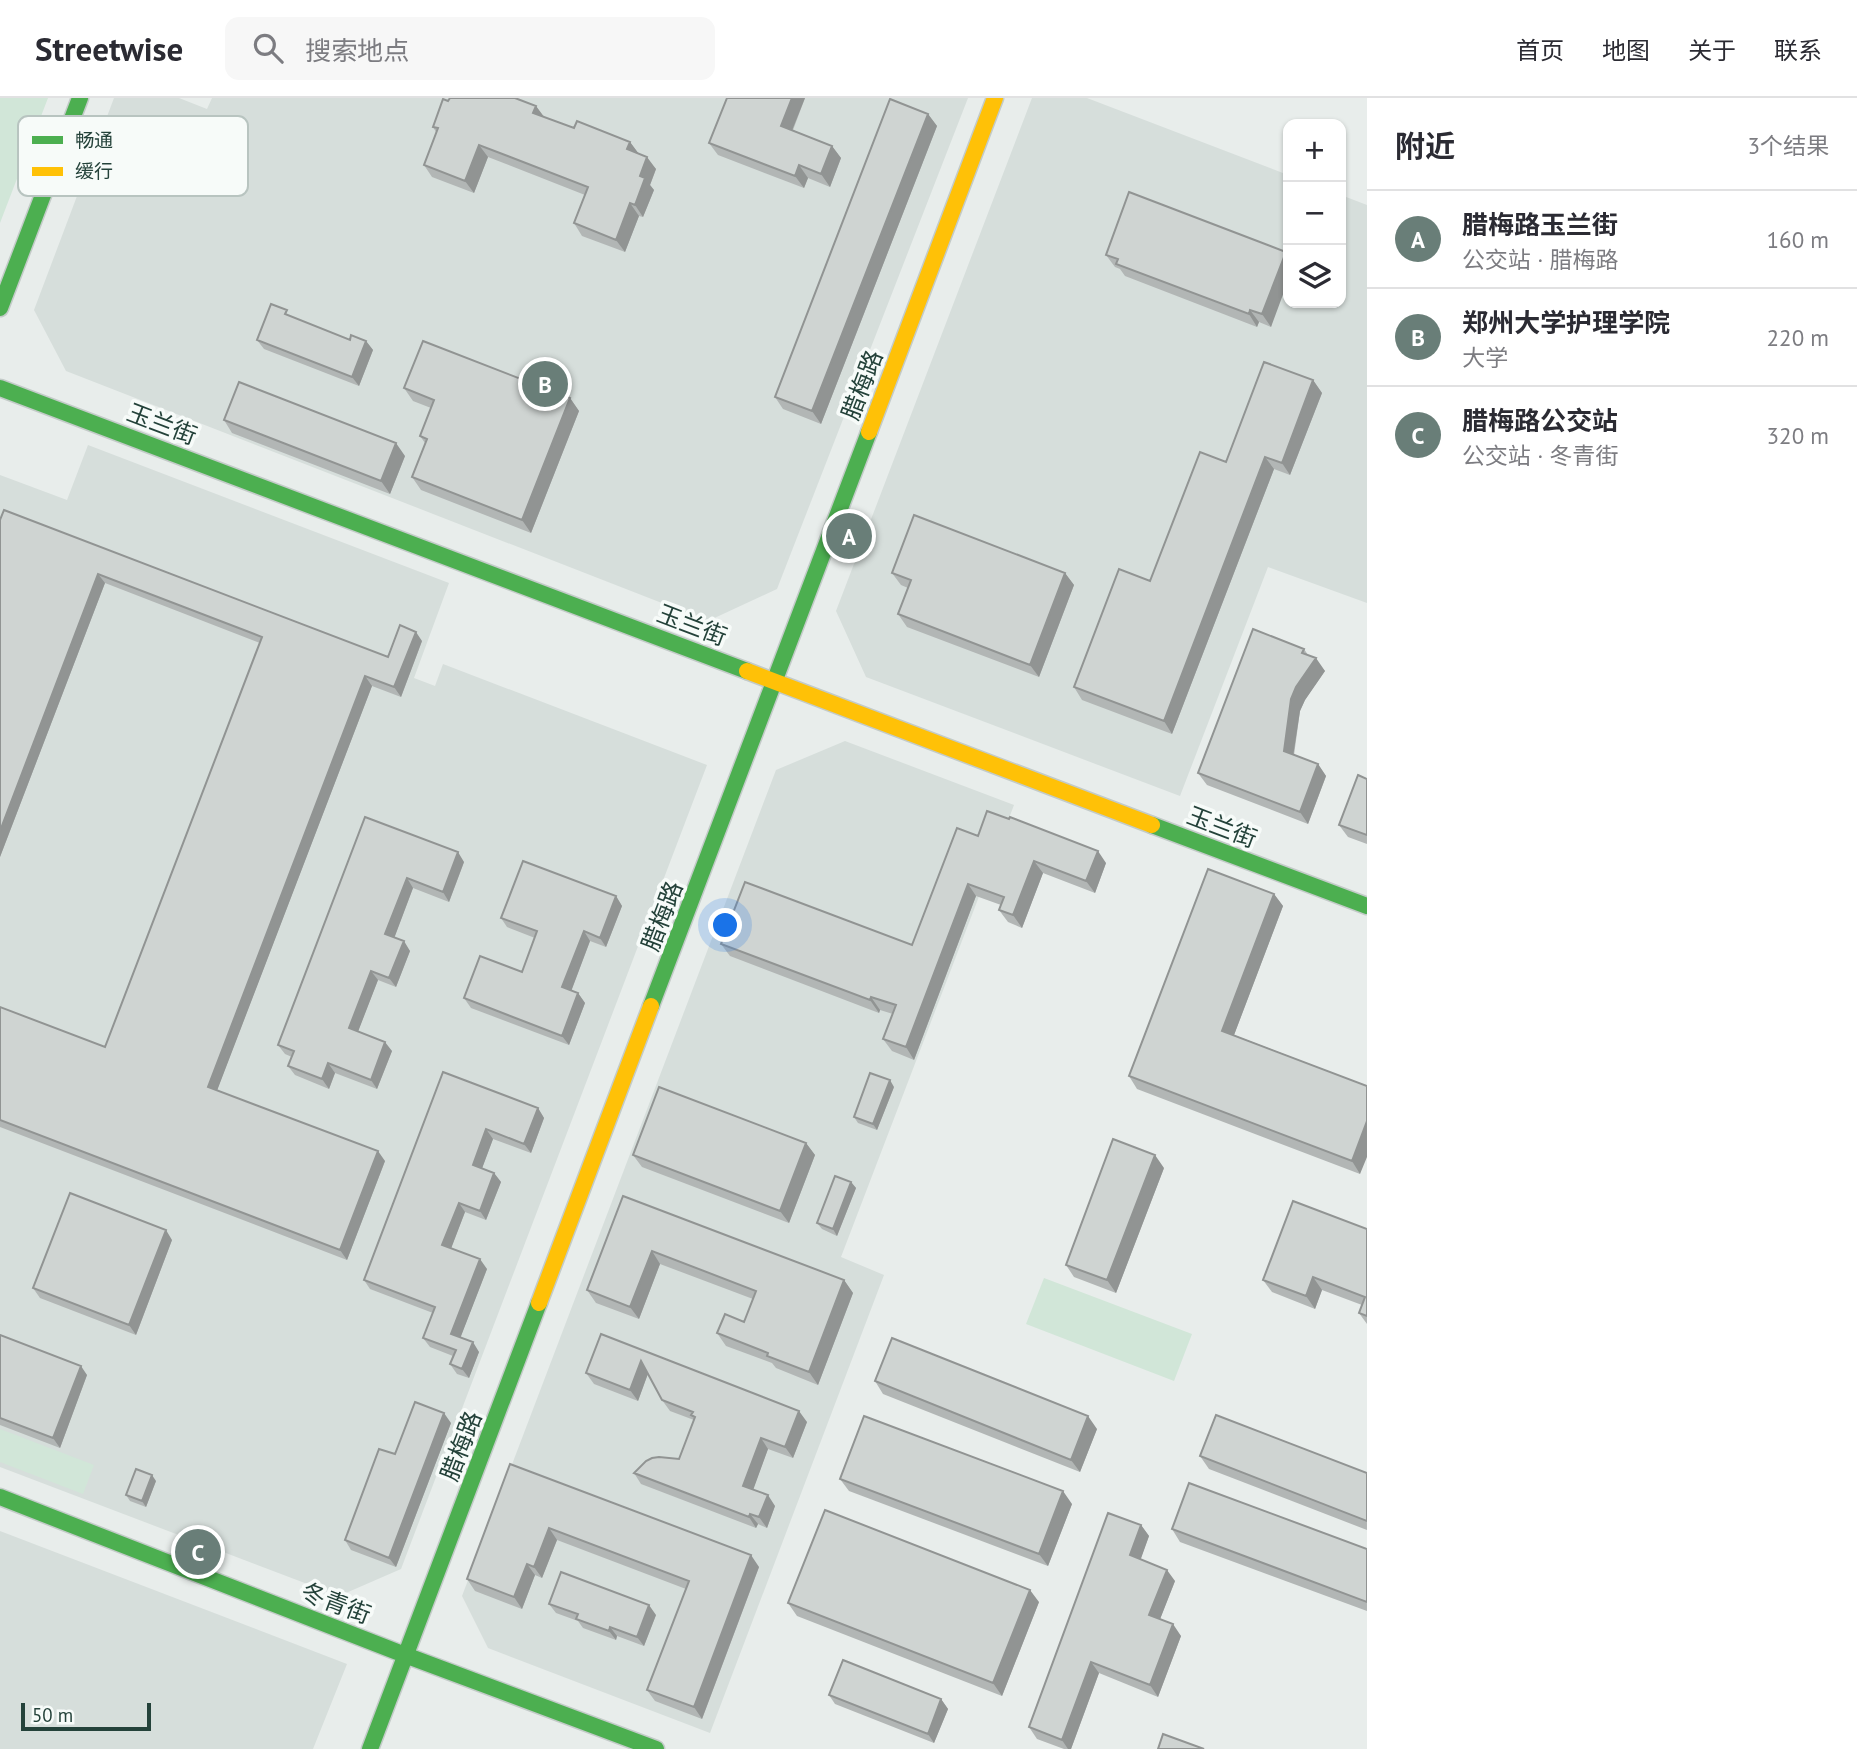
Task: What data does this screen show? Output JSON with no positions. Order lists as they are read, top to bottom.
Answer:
{
  "streets": {
    "street": ["腊梅路", "玉兰街", "冬青街"]
  },
  "crossings": [
    ["腊梅路", "玉兰街"],
    ["腊梅路", "冬青街"]
  ],
  "legend": ["畅通", "缓行"],
  "scale_bar": "50 m",
  "page": {
    "header": "Streetwise",
    "search": "搜索地点",
    "nav": [
      "首页",
      "地图",
      "关于",
      "联系"
    ],
    "heading": ["附近", "3个结果"],
    "map_buttons": ["+", "−"],
    "list": [
      {
        "mark": "A",
        "name": "腊梅路玉兰街",
        "note": "公交站 · 腊梅路",
        "value": "160 m"
      },
      {
        "mark": "B",
        "name": "郑州大学护理学院",
        "note": "大学",
        "value": "220 m"
      },
      {
        "mark": "C",
        "name": "腊梅路公交站",
        "note": "公交站 · 冬青街",
        "value": "320 m"
      }
    ],
    "pins": ["B", "A", "C"],
    "scale": "50 m"
  }
}
